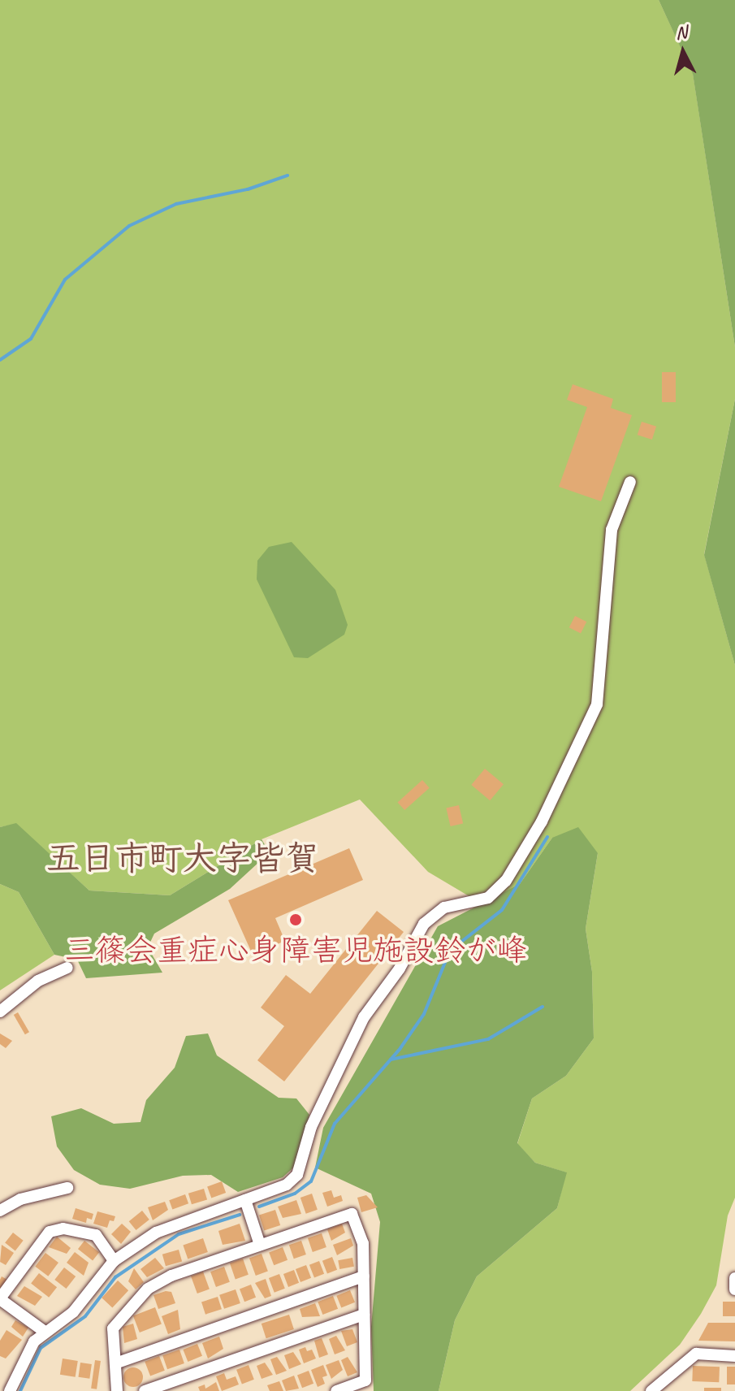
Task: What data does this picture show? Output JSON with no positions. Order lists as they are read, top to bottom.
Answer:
{
  "districts": ["五日市町大字皆賀"],
  "places": ["三篠会重症心身障害児施設鈴が峰"],
  "north": "top"
}
